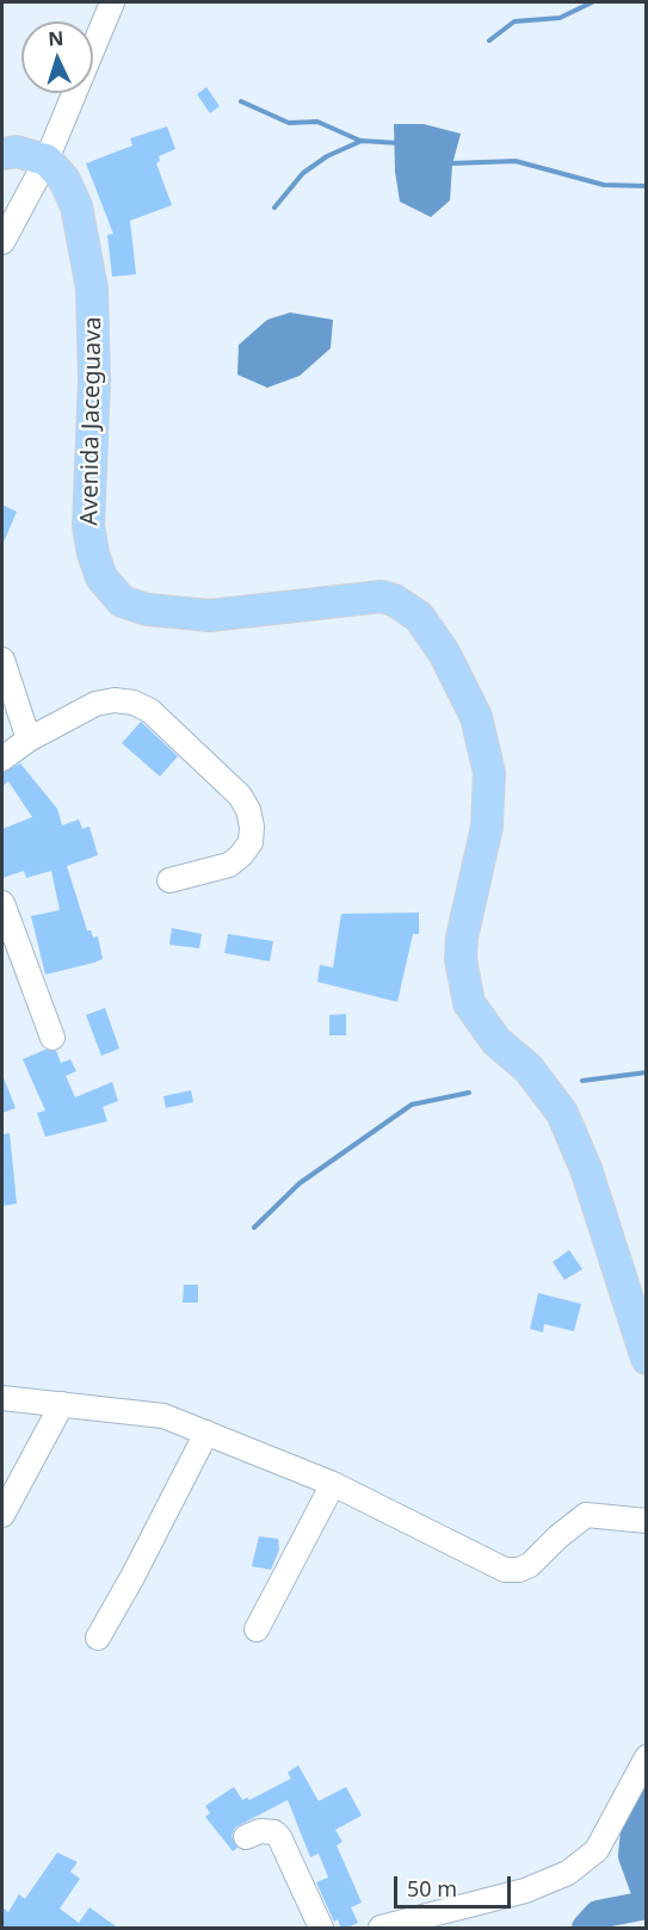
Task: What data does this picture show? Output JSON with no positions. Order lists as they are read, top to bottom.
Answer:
{
  "streets": {
    "main road": ["Avenida Jaceguava"]
  },
  "scale_bar": "50 m",
  "north": "top"
}
